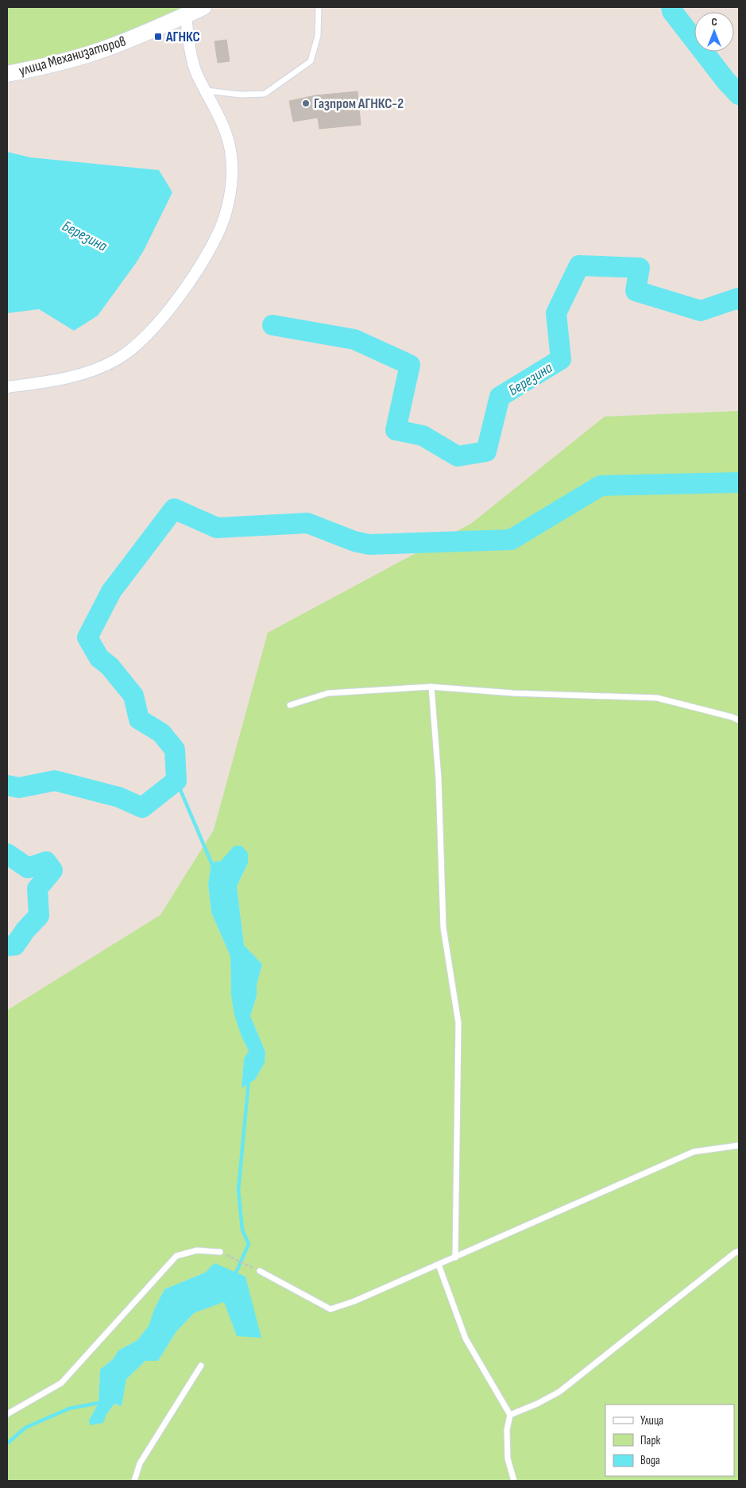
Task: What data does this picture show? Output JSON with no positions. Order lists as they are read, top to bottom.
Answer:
{
  "streets": {
    "street": ["улица Механизаторов"]
  },
  "water": ["Березина"],
  "places": {
    "transit": ["АГНКС"],
    "other": ["Газпром АГНКС-2"]
  },
  "legend": ["Улица", "Парк", "Вода"],
  "north": "top"
}
